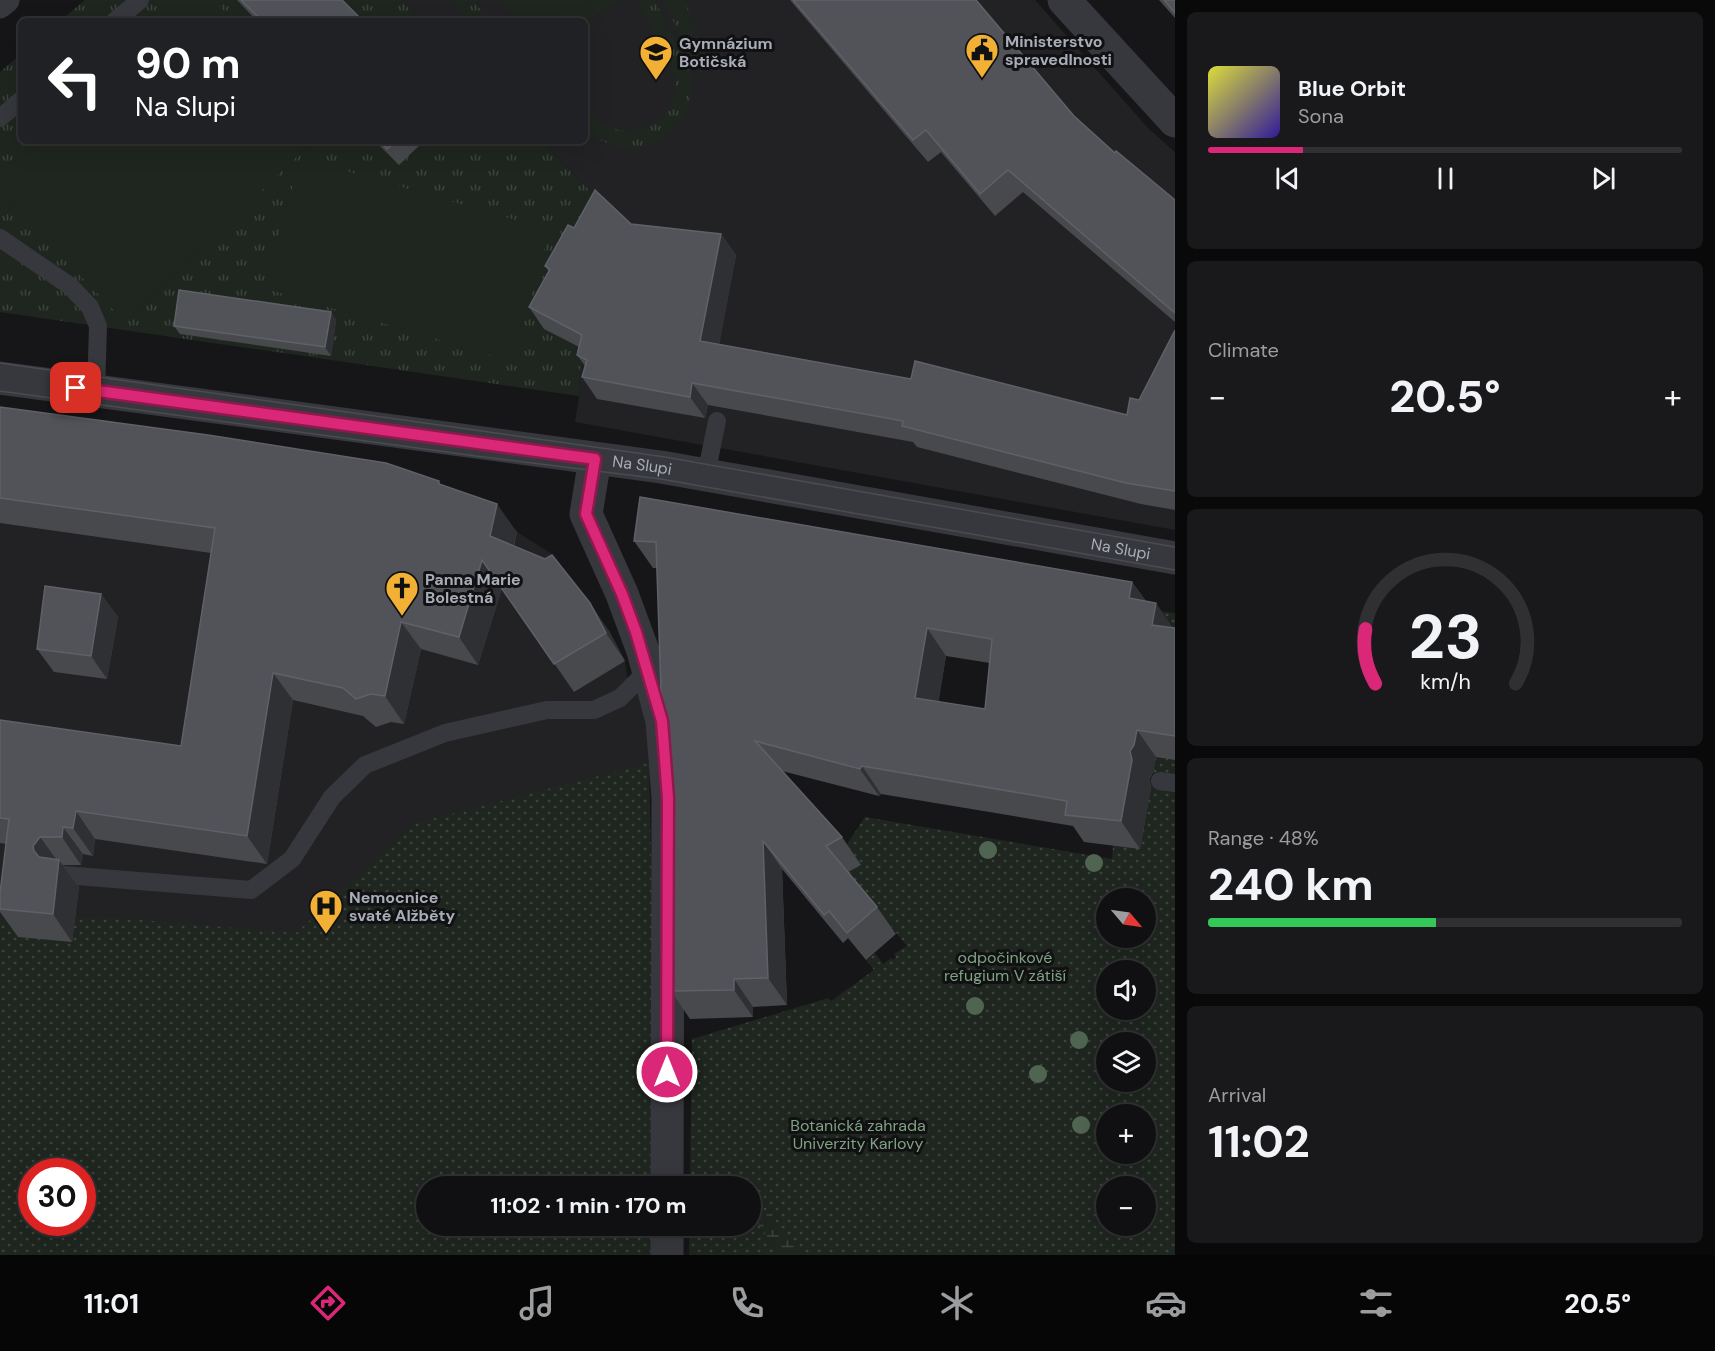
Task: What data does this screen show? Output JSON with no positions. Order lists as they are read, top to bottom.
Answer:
{
  "streets": {
    "street": ["Na Slupi"]
  },
  "parks": ["odpočinkové refugium V zátiší", "Botanická zahrada Univerzity Karlovy"],
  "places": {
    "public building": ["Ministerstvo spravedlnosti"],
    "school or university": ["Gymnázium Botičská"],
    "church": ["Panna Marie Bolestná"],
    "hospital": ["Nemocnice svaté Alžběty"]
  },
  "north": "bottom right",
  "page": {
    "turn": ["90 m", "Na Slupi"],
    "song": ["Blue Orbit", "Sona"],
    "tile": [
      "Climate",
      ["Range · 48%", "240 km"],
      ["Arrival", "11:02"]
    ],
    "heat": ["−", "20.5°", "+"],
    "map_buttons": ["+", "−"],
    "limit": "30",
    "trip": "11:02 · 1 min · 170 m",
    "tabs": ["11:01", "20.5°"],
    "gauge": ["23", "km/h"]
  }
}
